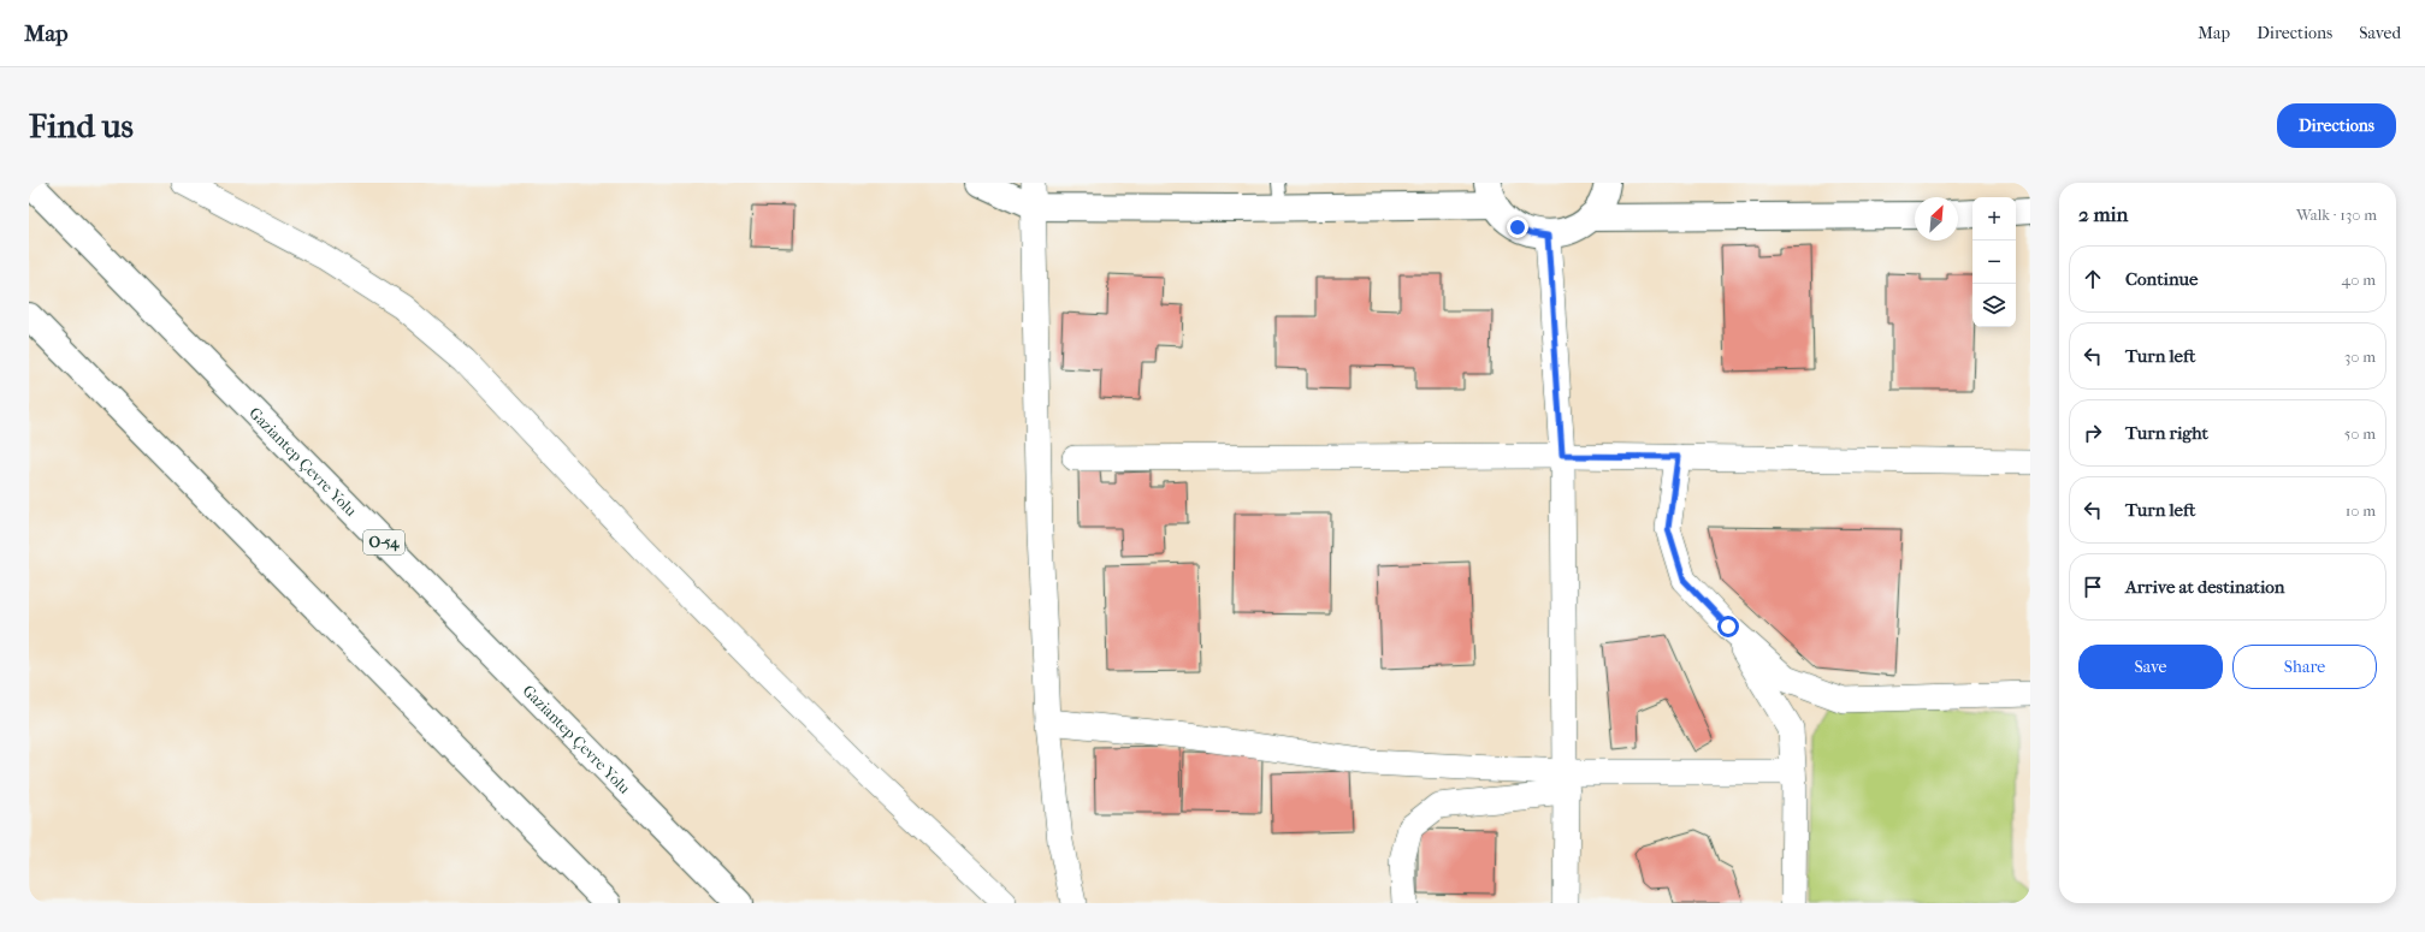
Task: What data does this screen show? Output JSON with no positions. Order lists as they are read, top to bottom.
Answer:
{
  "streets": {
    "main road": ["Gaziantep Çevre Yolu", "O-54"]
  },
  "north": "top right",
  "page": {
    "header": "Map",
    "nav": ["Map", "Directions", "Saved"],
    "buttons": [
      "Directions",
      ["Save", "Share"]
    ],
    "title": "Find us",
    "heading": ["2 min", "Walk · 130 m"],
    "map_buttons": ["+", "−"],
    "list": [
      ["Continue", "40 m"],
      ["Turn left", "30 m"],
      ["Turn right", "50 m"],
      ["Turn left", "10 m"],
      "Arrive at destination"
    ]
  }
}
